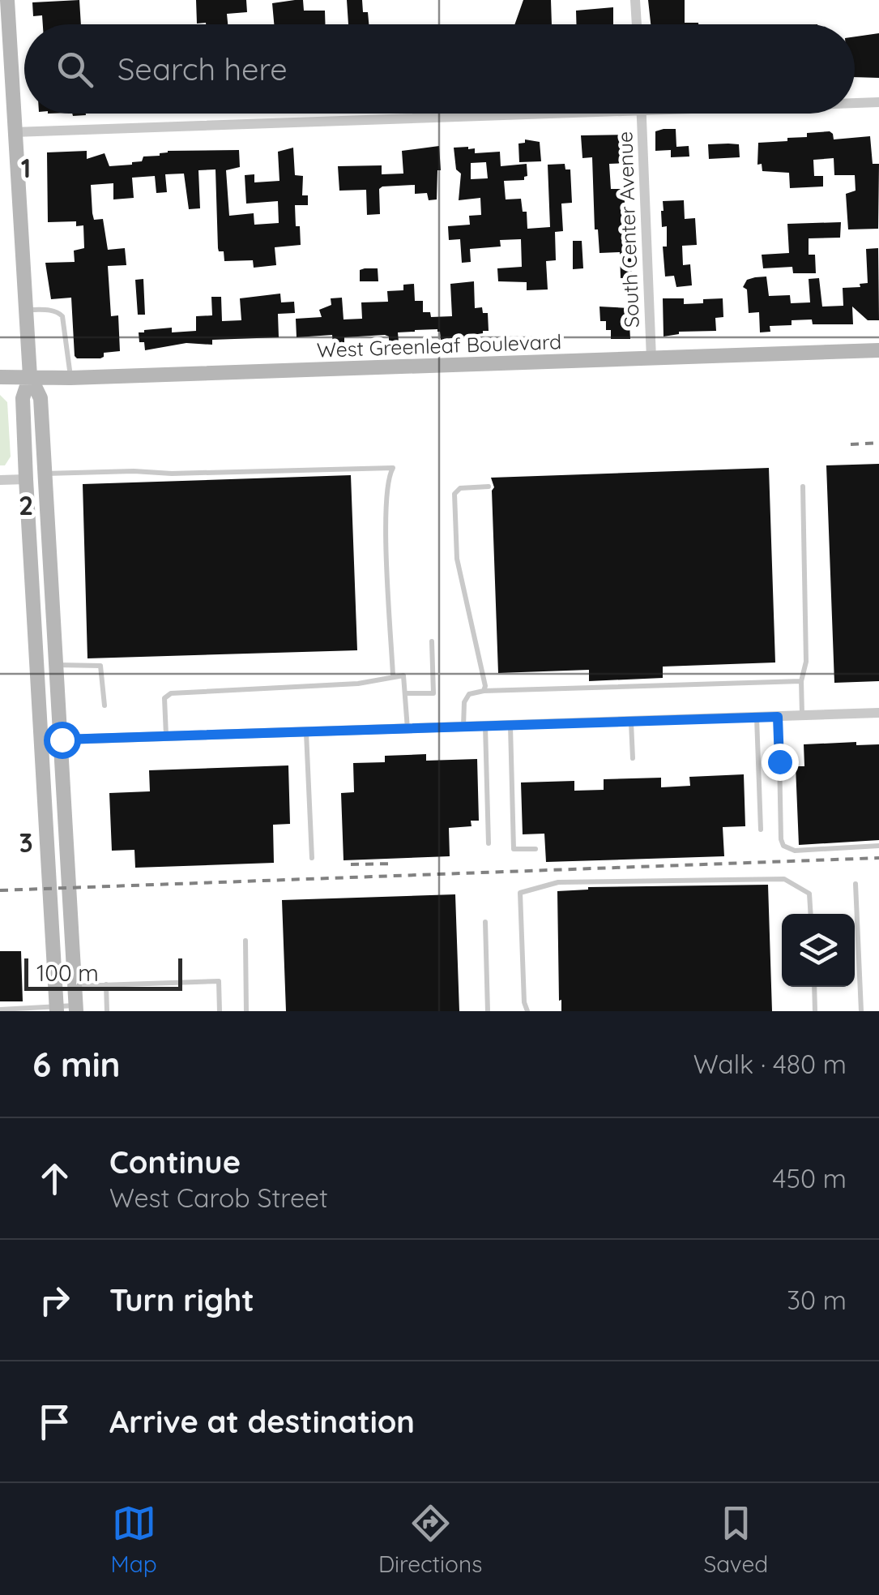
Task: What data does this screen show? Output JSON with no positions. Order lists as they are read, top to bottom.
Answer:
{
  "streets": {
    "main road": ["West Greenleaf Boulevard"],
    "street": ["South Center Avenue"]
  },
  "crossings": [
    ["South Center Avenue", "West Greenleaf Boulevard"]
  ],
  "scale_bar": "100 m",
  "page": {
    "search": "Search here",
    "scale": "100 m",
    "heading": ["6 min", "Walk · 480 m"],
    "list": [
      ["Continue", "West Carob Street", "450 m"],
      ["Turn right", "30 m"],
      "Arrive at destination"
    ],
    "nav": ["Map", "Directions", "Saved"]
  },
  "grid": {
    "rows": ["1", "2", "3"]
  }
}
